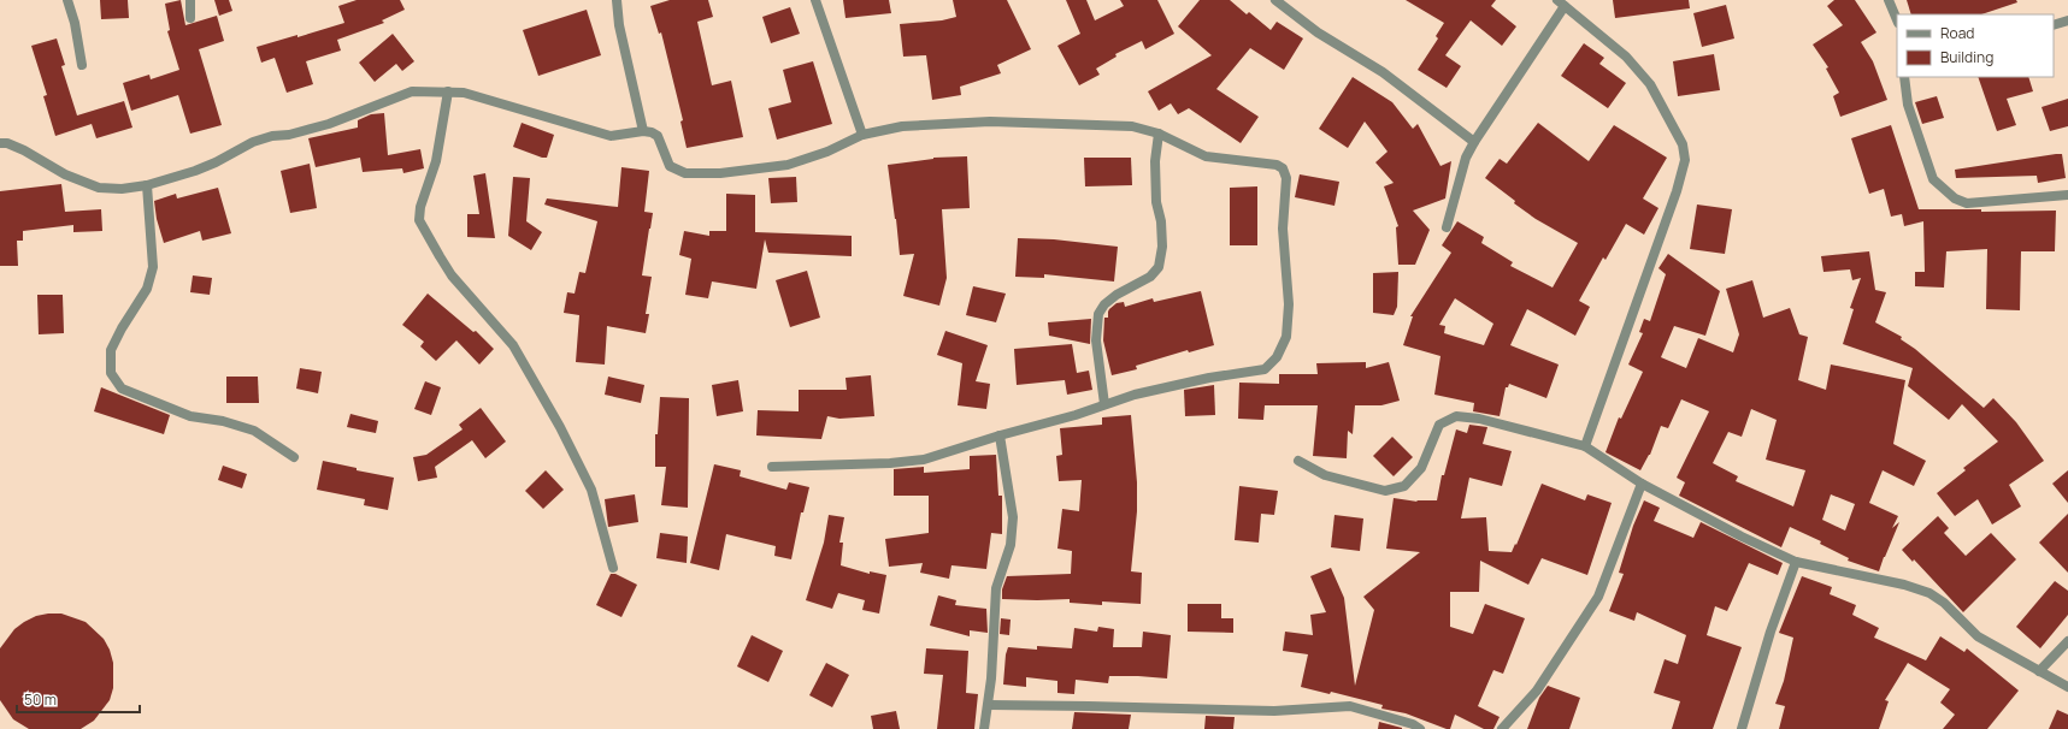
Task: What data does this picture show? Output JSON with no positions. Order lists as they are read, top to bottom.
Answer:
{
  "legend": ["Road", "Building"],
  "scale_bar": "50 m"
}
